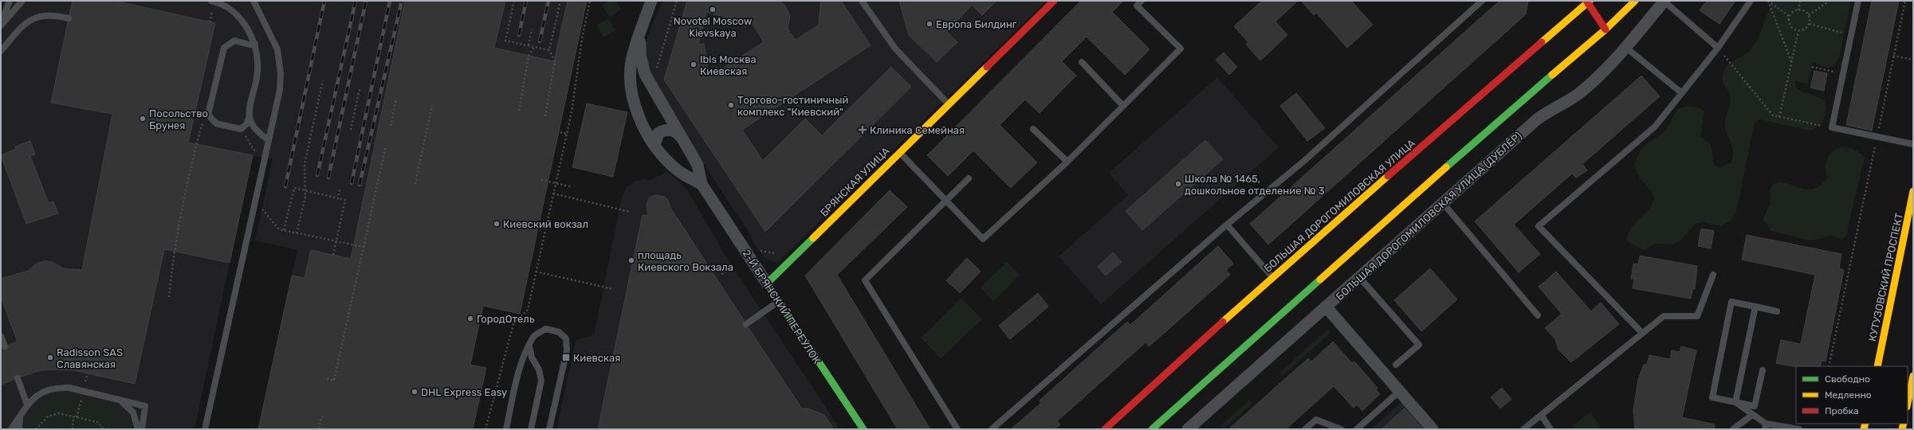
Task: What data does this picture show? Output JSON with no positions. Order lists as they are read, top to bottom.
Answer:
{
  "streets": {
    "main road": [
      "БРЯНСКАЯ УЛИЦА",
      "БОЛЬШАЯ ДОРОГОМИЛОВСКАЯ УЛИЦА",
      "КУТУЗОВСКИЙ ПРОСПЕКТ",
      "2-Й БРЯНСКИЙ ПЕРЕУЛОК"
    ],
    "street": ["БОЛЬШАЯ ДОРОГОМИЛОВСКАЯ УЛИЦА (ДУБЛЁР)"]
  },
  "crossings": [
    ["БРЯНСКАЯ УЛИЦА", "2-Й БРЯНСКИЙ ПЕРЕУЛОК"]
  ],
  "places": {
    "other": [
      "Novotel Moscow Kievskaya",
      "Европа Билдинг",
      "Ibis Москва Киевская",
      "Торгово-гостиничный комплекс \"Киевский\"",
      "Посольство Брунея",
      "Школа № 1465, дошкольное отделение № 3",
      "Киевский вокзал",
      "площадь Киевского Вокзала",
      "ГородОтель",
      "Radisson SAS Славянская",
      "DHL Express Easy"
    ],
    "health": ["Клиника Семейная"],
    "transit": ["Киевская"]
  },
  "legend": ["Свободно", "Медленно", "Пробка"]
}
